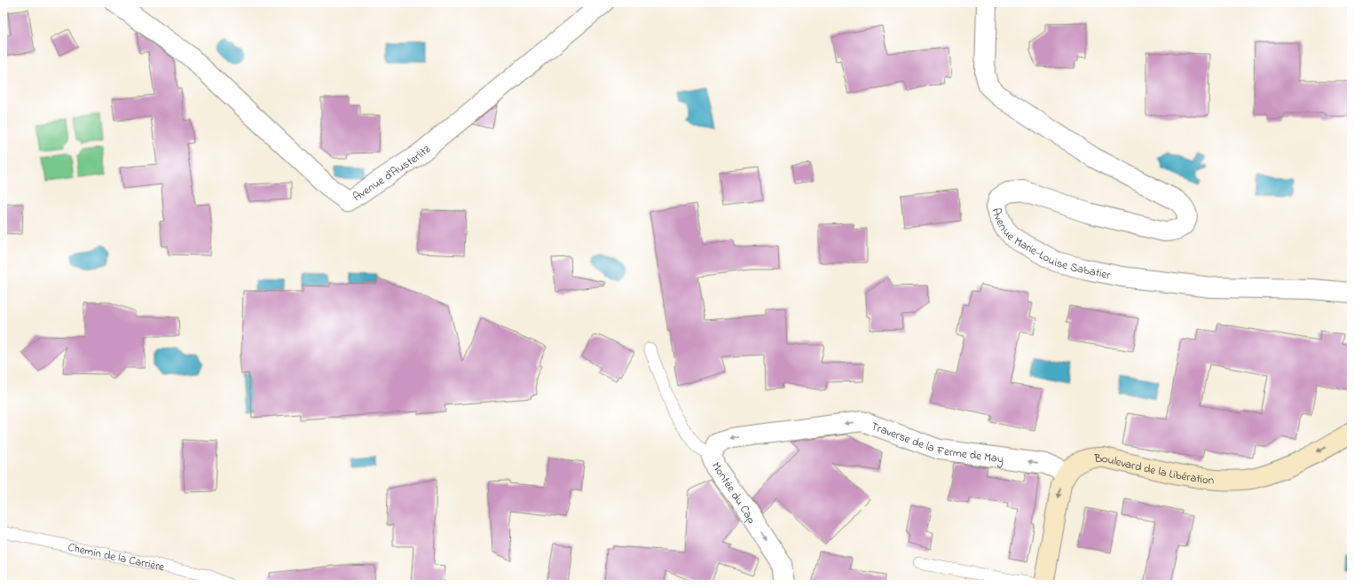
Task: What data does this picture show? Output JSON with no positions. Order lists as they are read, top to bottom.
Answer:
{
  "streets": {
    "main road": ["Boulevard de la Libération"],
    "street": [
      "Avenue d'Austerlitz",
      "Avenue Marie-Louise Sabatier",
      "Traverse de la Ferme de May",
      "Montée du Cap"
    ],
    "lane": ["Chemin de la Carrière"]
  },
  "crossings": [
    ["Traverse de la Ferme de May", "Boulevard de la Libération"],
    ["Traverse de la Ferme de May", "Montée du Cap"]
  ],
  "one_way": ["Traverse de la Ferme de May", "Boulevard de la Libération", "Montée du Cap"]
}
